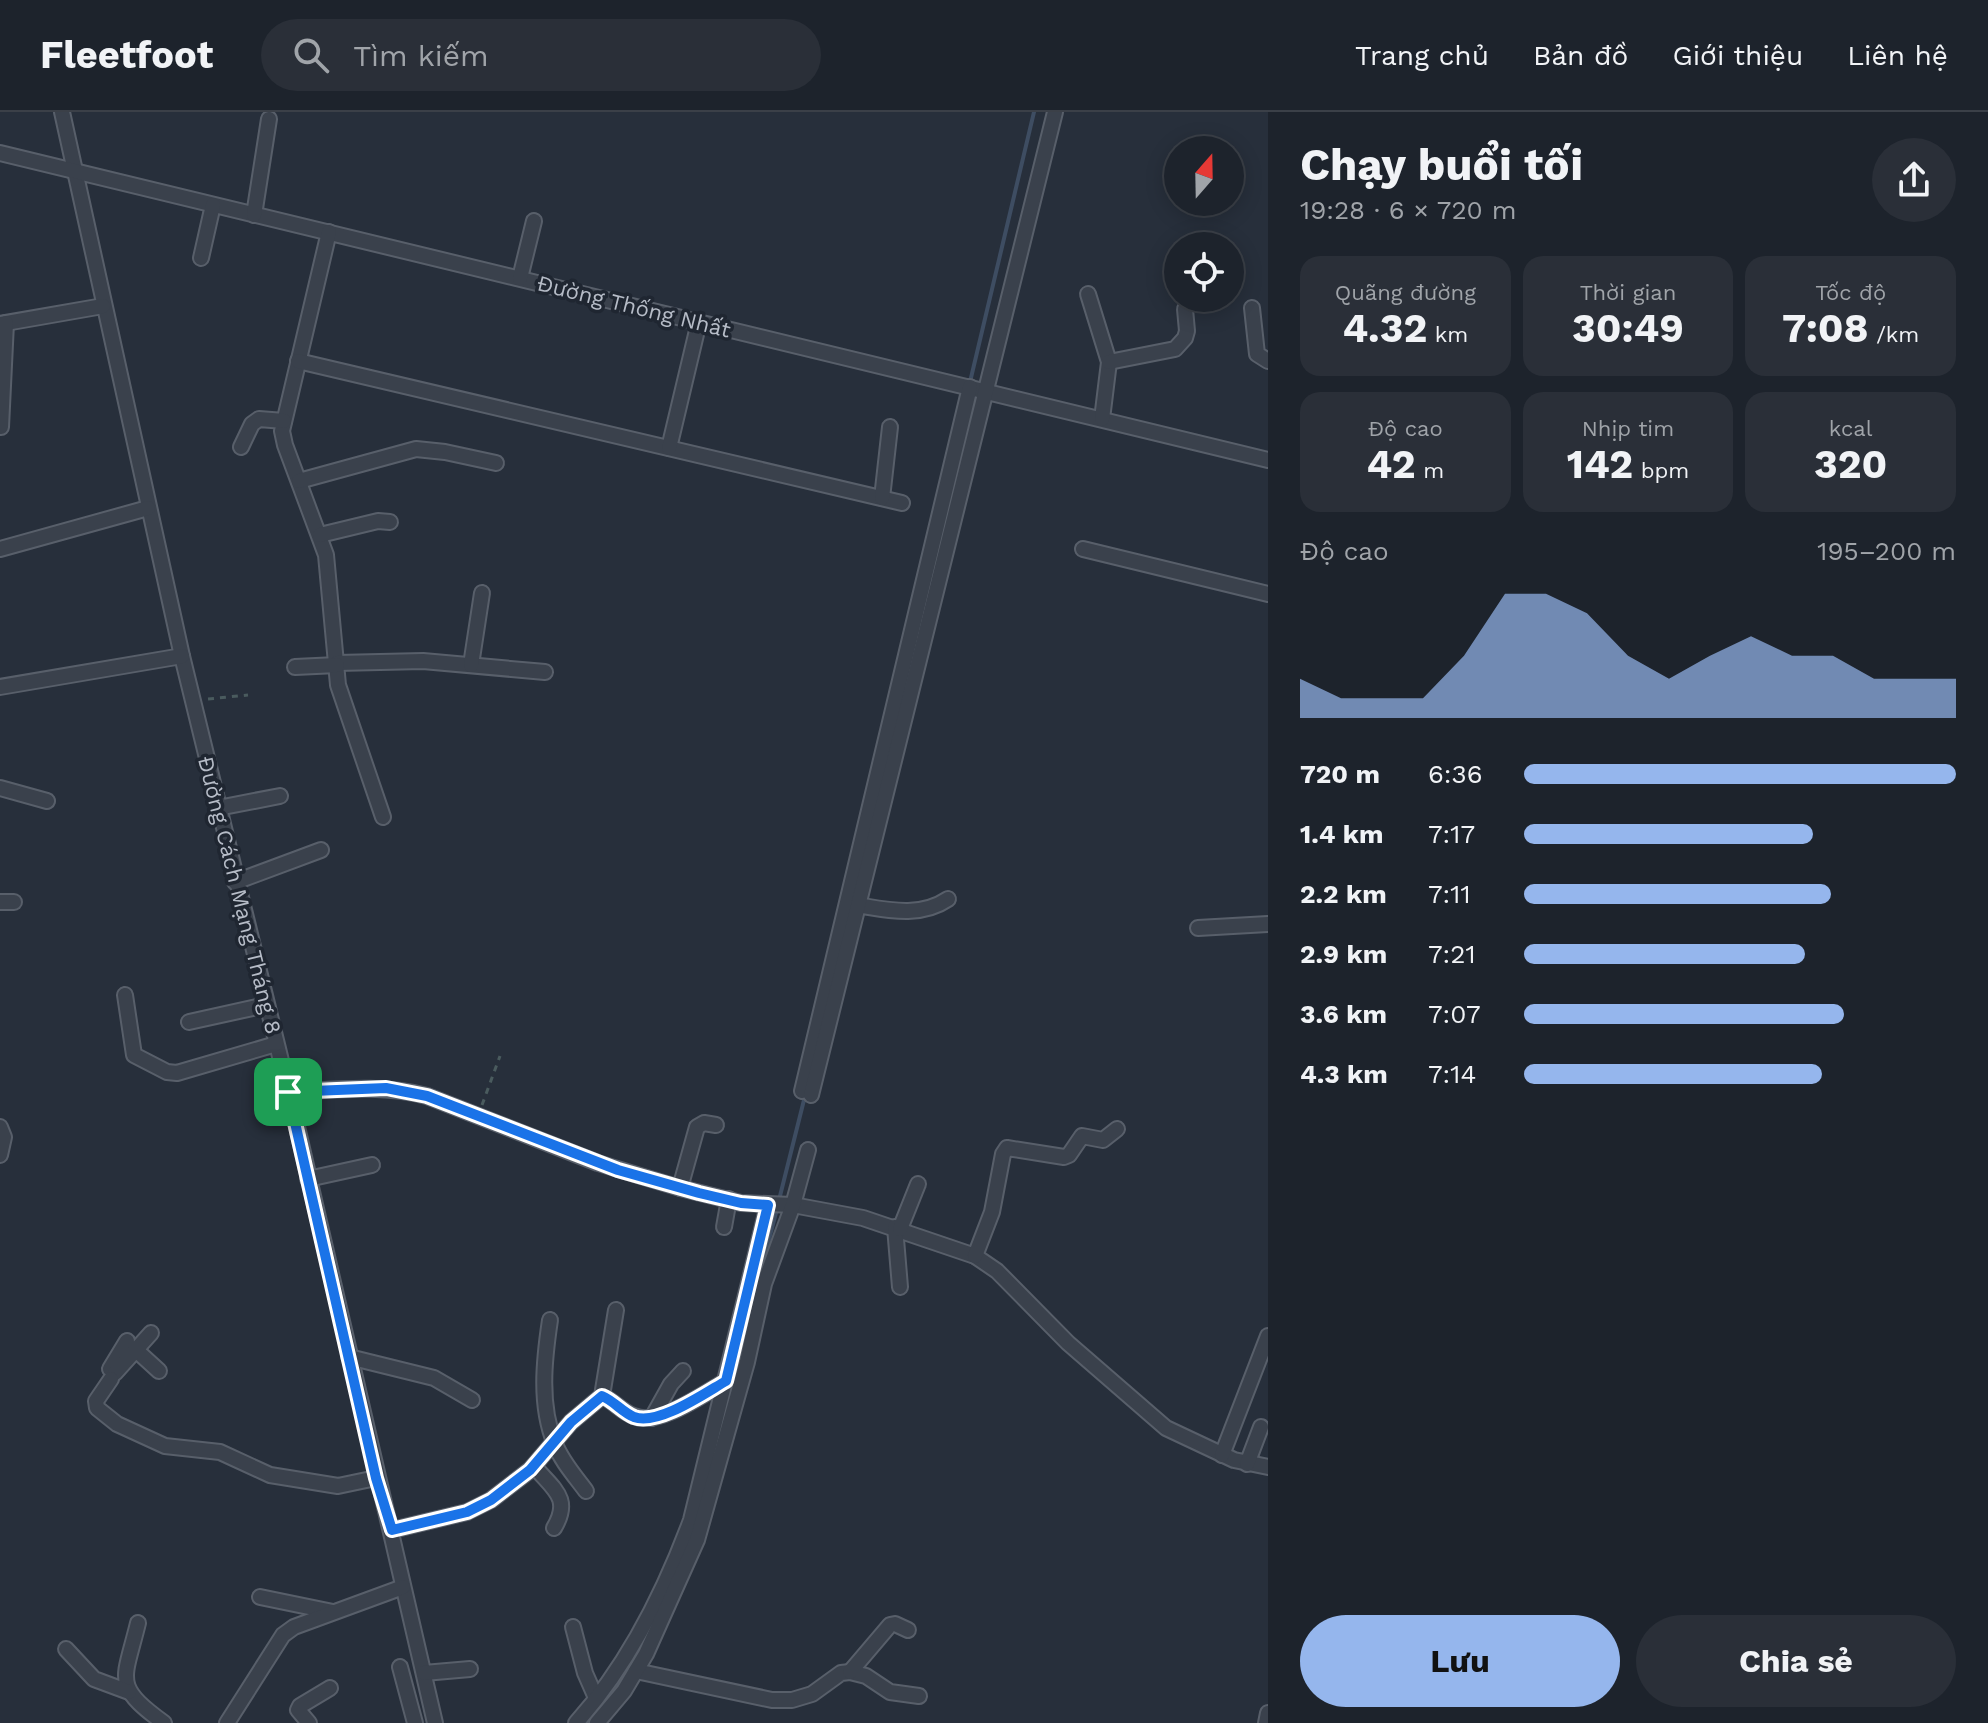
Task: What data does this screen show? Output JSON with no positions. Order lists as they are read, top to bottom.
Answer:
{
  "streets": {
    "street": ["Đường Thống Nhất", "Đường Cách Mạng Tháng 8"]
  },
  "crossings": [
    ["Đường Thống Nhất", "Đường Cách Mạng Tháng 8"]
  ],
  "north": "top",
  "page": {
    "header": "Fleetfoot",
    "search": "Tìm kiếm",
    "nav": [
      "Trang chủ",
      "Bản đồ",
      "Giới thiệu",
      "Liên hệ"
    ],
    "heading": ["Chạy buổi tối", "19:28 · 6 × 720 m"],
    "stats": [
      ["Quãng đường", "4.32 km"],
      ["Thời gian", "30:49"],
      ["Tốc độ", "7:08 /km"],
      ["Độ cao", "42 m"],
      ["Nhịp tim", "142 bpm"],
      ["kcal", "320"]
    ],
    "chart": ["Độ cao", "195–200 m"],
    "list": [
      {
        "name": "720 m",
        "note": "6:36"
      },
      {
        "name": "1.4 km",
        "note": "7:17"
      },
      {
        "name": "2.2 km",
        "note": "7:11"
      },
      {
        "name": "2.9 km",
        "note": "7:21"
      },
      {
        "name": "3.6 km",
        "note": "7:07"
      },
      {
        "name": "4.3 km",
        "note": "7:14"
      }
    ],
    "buttons": ["Lưu", "Chia sẻ"]
  }
}
